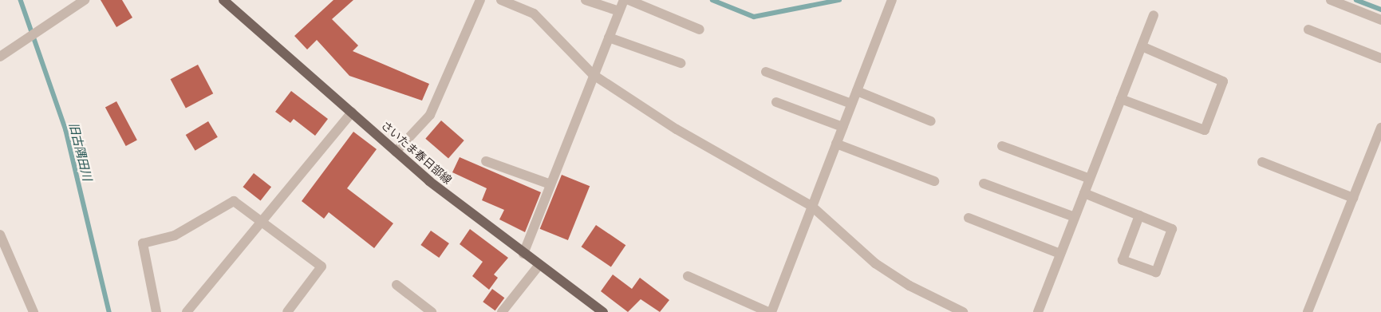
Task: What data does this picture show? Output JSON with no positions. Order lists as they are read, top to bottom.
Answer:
{
  "streets": {
    "main road": ["さいたま春日部線"]
  },
  "water": ["旧古隅田川"]
}
